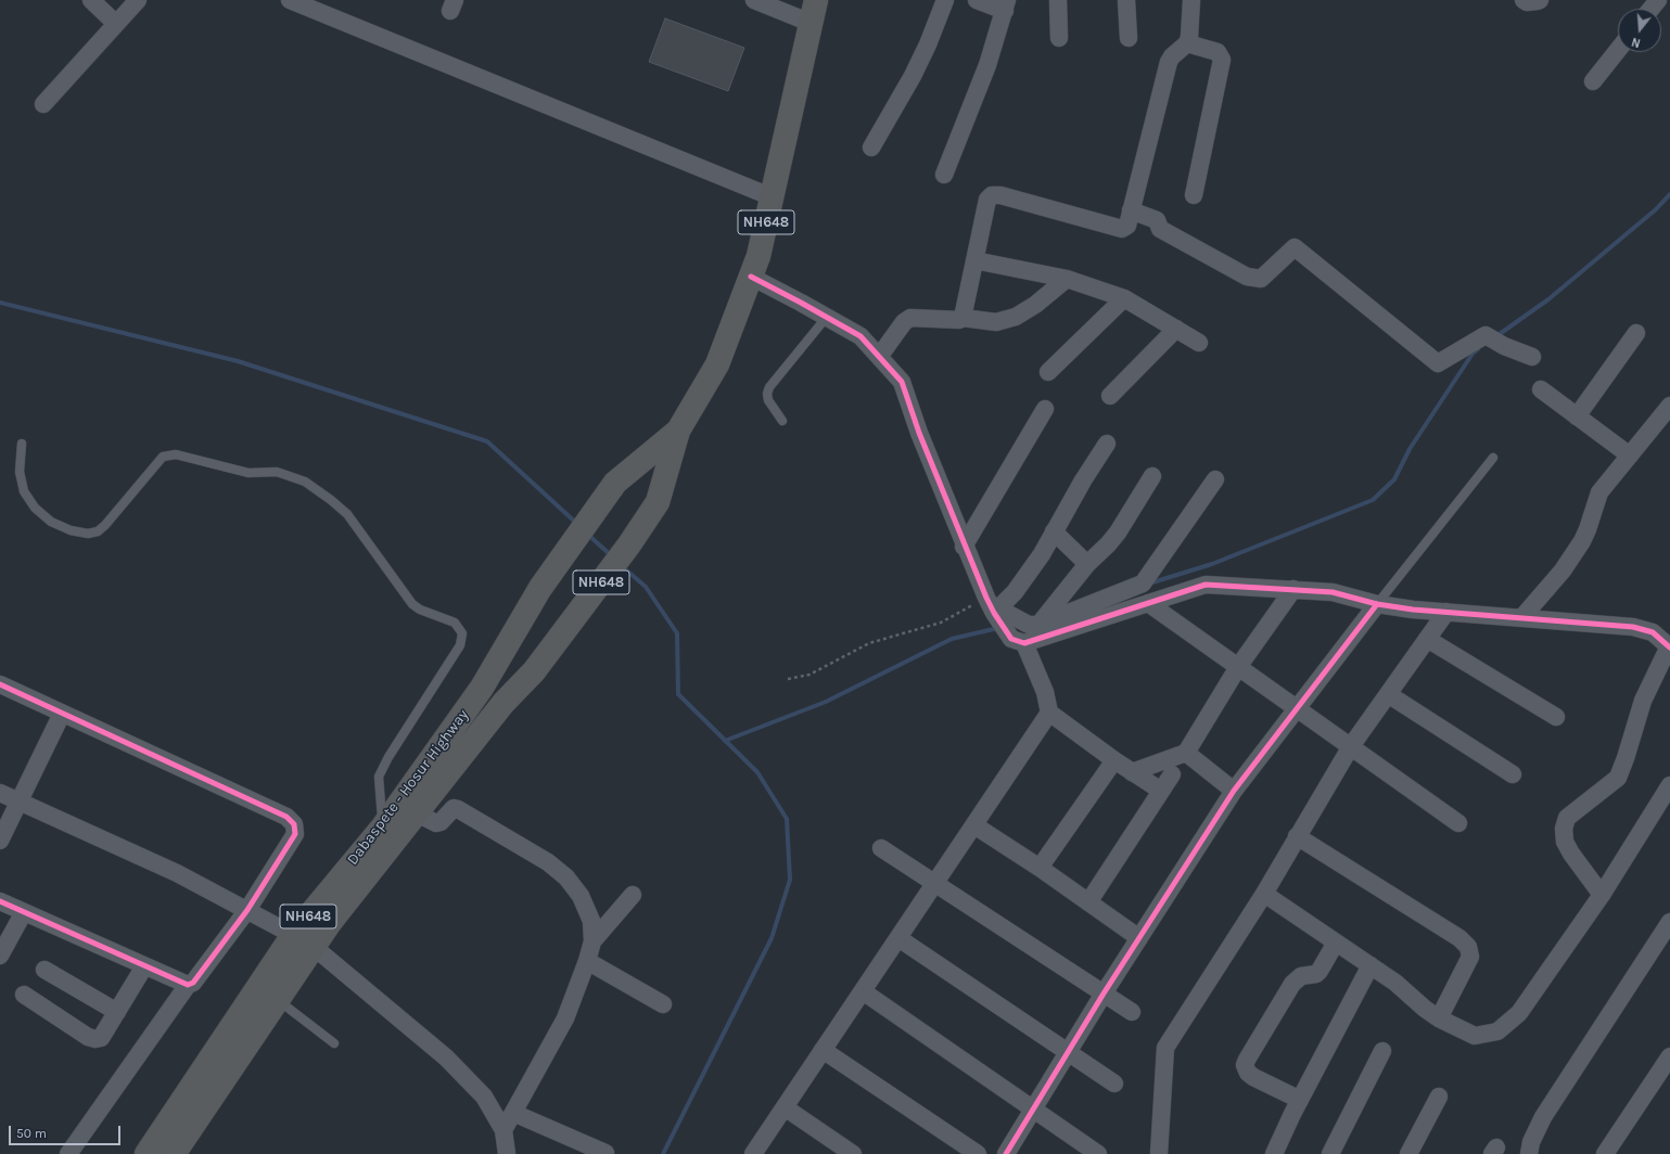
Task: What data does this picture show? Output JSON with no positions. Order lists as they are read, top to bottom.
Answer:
{
  "streets": {
    "highway": ["NH648", "Dabaspete - Hosur Highway"]
  },
  "crossings": [
    ["NH648", "Dabaspete - Hosur Highway"]
  ],
  "scale_bar": "50 m",
  "north": "bottom"
}
